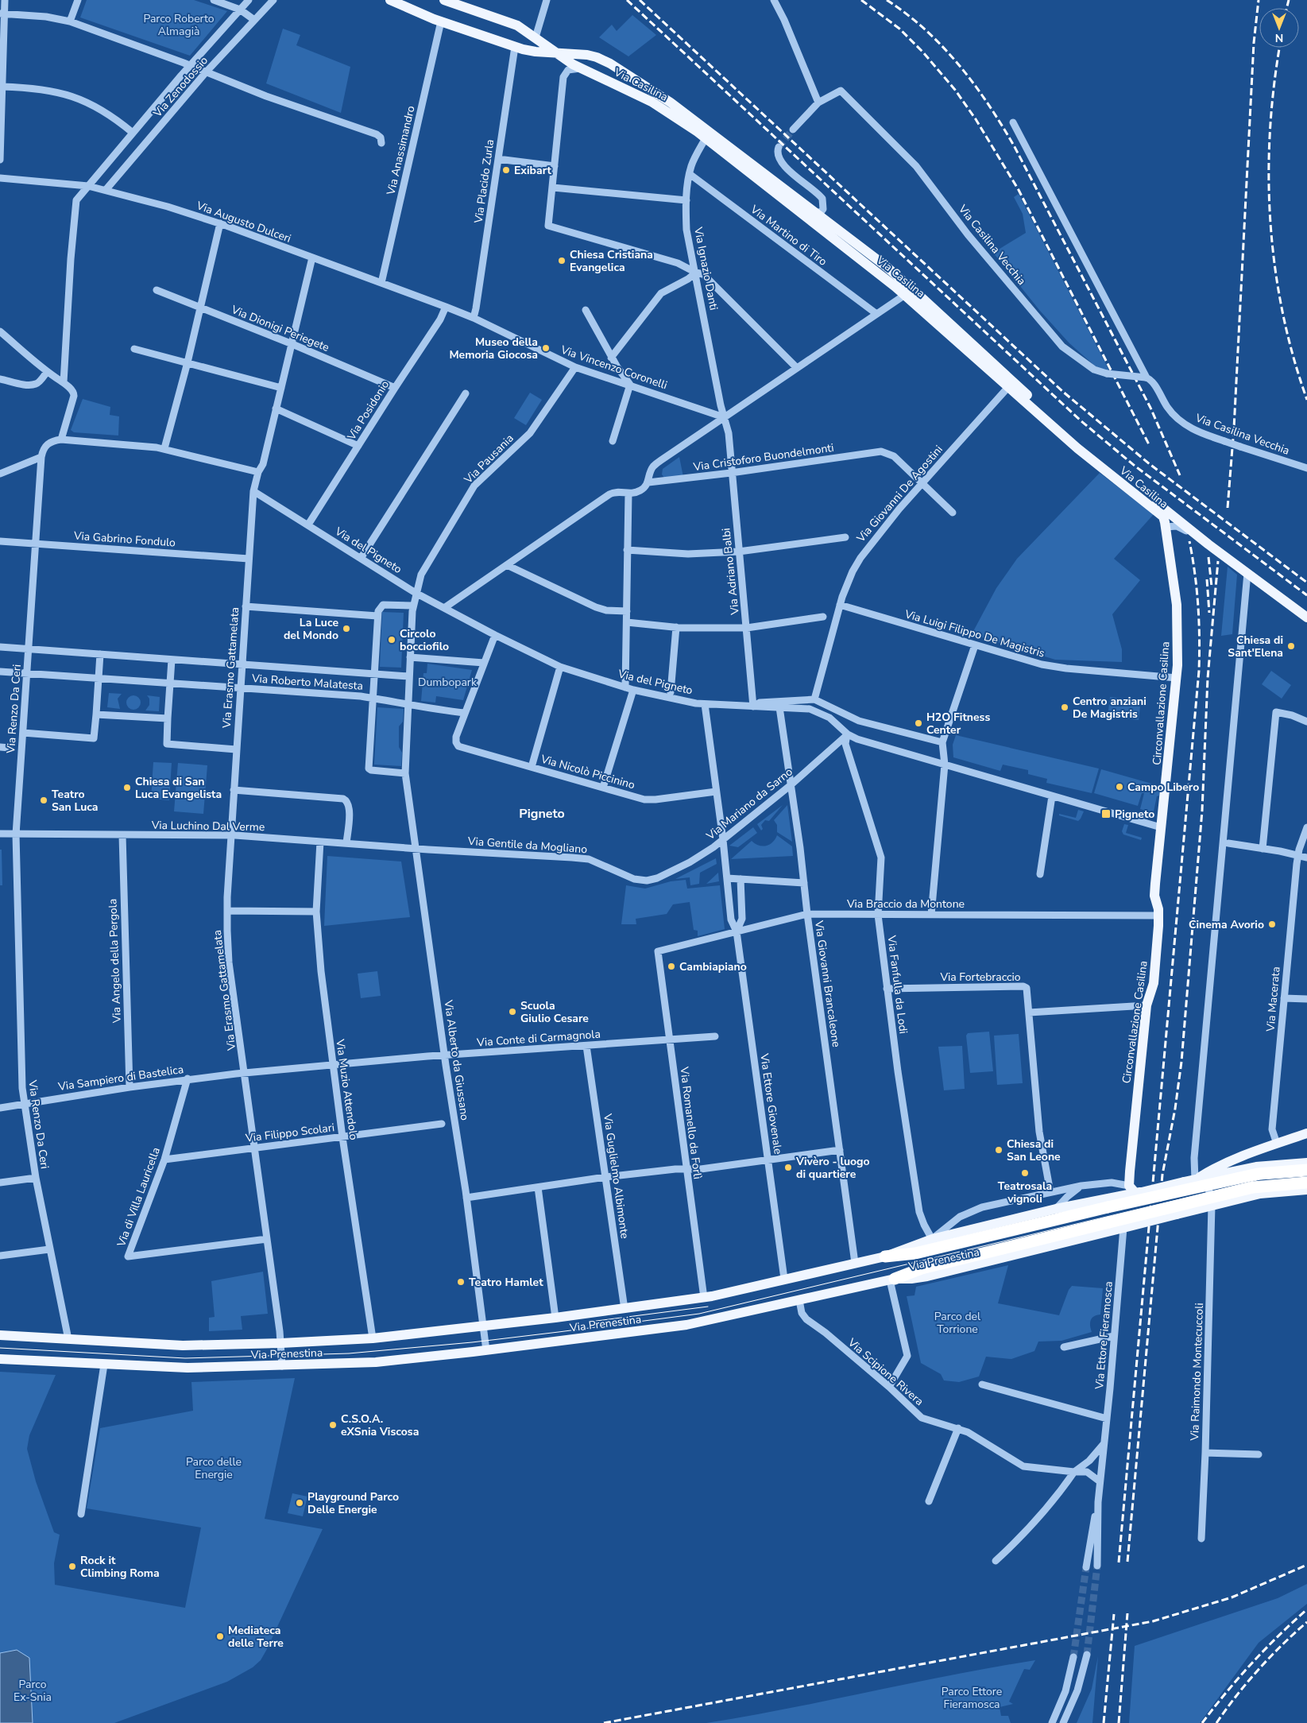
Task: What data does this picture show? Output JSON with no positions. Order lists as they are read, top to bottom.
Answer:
{
  "streets": {
    "main road": ["Via Casilina", "Circonvallazione Casilina", "Via Prenestina"],
    "street": [
      "Via Zenodossio",
      "Via Anassimandro",
      "Via Placido Zurla",
      "Via Augusto Dulceri",
      "Via Martino di Tiro",
      "Via Casilina Vecchia",
      "Via Ignazio Danti",
      "Via Dionigi Periegete",
      "Via Vincenzo Coronelli",
      "Via Posidonio",
      "Via Cristoforo Buondelmonti",
      "Via Pausania",
      "Via Giovanni De Agostini",
      "Via Gabrino Fondulo",
      "Via del Pigneto",
      "Via Adriano Balbi",
      "Via Luigi Filippo De Magistris",
      "Via Erasmo Gattamelata",
      "Via Roberto Malatesta",
      "Via Renzo Da Ceri",
      "Via Nicolò Piccinino",
      "Via Mariano da Sarno",
      "Via Luchino Dal Verme",
      "Via Gentile da Mogliano",
      "Via Braccio da Montone",
      "Via Angelo della Pergola",
      "Via Fortebraccio",
      "Via Giovanni Brancaleone",
      "Via Fanfulla da Lodi",
      "Via Macerata",
      "Via Conte di Carmagnola",
      "Via Alberto da Giussano",
      "Via Sampiero di Bastelica",
      "Via Muzio Attendolo",
      "Via Ettore Giovenale",
      "Via Romanello da Forlì",
      "Via Filippo Scolari",
      "Via Guglielmo Albimonte",
      "Via di Villa Lauricella",
      "Via Ettore Fieramosca",
      "Via Scipione Rivera",
      "Via Raimondo Montecuccoli"
    ]
  },
  "crossings": [
    ["Via Casilina", "Via Anassimandro"],
    ["Via Casilina", "Via Placido Zurla"],
    ["Via Casilina", "Via Ignazio Danti"],
    ["Via Casilina", "Via Giovanni De Agostini"],
    ["Via Casilina", "Circonvallazione Casilina"],
    ["Via Zenodossio", "Via Augusto Dulceri"],
    ["Via Anassimandro", "Via Augusto Dulceri"],
    ["Via Placido Zurla", "Via Augusto Dulceri"],
    ["Via Placido Zurla", "Via Vincenzo Coronelli"],
    ["Via Augusto Dulceri", "Via Vincenzo Coronelli"],
    ["Via Augusto Dulceri", "Via Posidonio"],
    ["Via Martino di Tiro", "Via Ignazio Danti"],
    ["Via Ignazio Danti", "Via Vincenzo Coronelli"],
    ["Via Ignazio Danti", "Via Adriano Balbi"],
    ["Via Dionigi Periegete", "Via Posidonio"],
    ["Via Vincenzo Coronelli", "Via Pausania"],
    ["Via Vincenzo Coronelli", "Via Adriano Balbi"],
    ["Via Posidonio", "Via del Pigneto"],
    ["Via Cristoforo Buondelmonti", "Via Giovanni De Agostini"],
    ["Via Cristoforo Buondelmonti", "Via Adriano Balbi"],
    ["Via Pausania", "Via del Pigneto"],
    ["Via Pausania", "Via Roberto Malatesta"],
    ["Via Pausania", "Via Alberto da Giussano"],
    ["Via Giovanni De Agostini", "Via del Pigneto"],
    ["Via Giovanni De Agostini", "Via Luigi Filippo De Magistris"],
    ["Via Gabrino Fondulo", "Via Erasmo Gattamelata"],
    ["Via Gabrino Fondulo", "Via Renzo Da Ceri"],
    ["Via del Pigneto", "Via Adriano Balbi"],
    ["Via del Pigneto", "Via Erasmo Gattamelata"],
    ["Via del Pigneto", "Circonvallazione Casilina"],
    ["Via del Pigneto", "Via Mariano da Sarno"],
    ["Via del Pigneto", "Via Giovanni Brancaleone"],
    ["Via del Pigneto", "Via Fanfulla da Lodi"],
    ["Via del Pigneto", "Via Ettore Giovenale"],
    ["Via Luigi Filippo De Magistris", "Circonvallazione Casilina"],
    ["Via Erasmo Gattamelata", "Via Roberto Malatesta"],
    ["Via Erasmo Gattamelata", "Via Luchino Dal Verme"],
    ["Via Erasmo Gattamelata", "Via Conte di Carmagnola"],
    ["Via Erasmo Gattamelata", "Via Sampiero di Bastelica"],
    ["Via Erasmo Gattamelata", "Via Filippo Scolari"],
    ["Via Erasmo Gattamelata", "Via di Villa Lauricella"],
    ["Via Erasmo Gattamelata", "Via Prenestina"],
    ["Via Roberto Malatesta", "Via Renzo Da Ceri"],
    ["Via Roberto Malatesta", "Via Nicolò Piccinino"],
    ["Via Roberto Malatesta", "Via Alberto da Giussano"],
    ["Circonvallazione Casilina", "Via Braccio da Montone"],
    ["Circonvallazione Casilina", "Via Prenestina"],
    ["Via Renzo Da Ceri", "Via Luchino Dal Verme"],
    ["Via Renzo Da Ceri", "Via Sampiero di Bastelica"],
    ["Via Renzo Da Ceri", "Via Prenestina"],
    ["Via Nicolò Piccinino", "Via Ettore Giovenale"],
    ["Via Mariano da Sarno", "Via Gentile da Mogliano"],
    ["Via Mariano da Sarno", "Via Giovanni Brancaleone"],
    ["Via Mariano da Sarno", "Via Fanfulla da Lodi"],
    ["Via Mariano da Sarno", "Via Ettore Giovenale"],
    ["Via Luchino Dal Verme", "Via Gentile da Mogliano"],
    ["Via Luchino Dal Verme", "Via Angelo della Pergola"],
    ["Via Luchino Dal Verme", "Via Alberto da Giussano"],
    ["Via Luchino Dal Verme", "Via Muzio Attendolo"],
    ["Via Gentile da Mogliano", "Via Alberto da Giussano"],
    ["Via Braccio da Montone", "Via Giovanni Brancaleone"],
    ["Via Braccio da Montone", "Via Fanfulla da Lodi"],
    ["Via Braccio da Montone", "Via Ettore Giovenale"],
    ["Via Braccio da Montone", "Via Romanello da Forlì"],
    ["Via Angelo della Pergola", "Via Sampiero di Bastelica"],
    ["Via Fortebraccio", "Via Fanfulla da Lodi"],
    ["Via Fortebraccio", "Via Prenestina"],
    ["Via Giovanni Brancaleone", "Via Prenestina"],
    ["Via Fanfulla da Lodi", "Via Prenestina"],
    ["Via Conte di Carmagnola", "Via Alberto da Giussano"],
    ["Via Conte di Carmagnola", "Via Sampiero di Bastelica"],
    ["Via Conte di Carmagnola", "Via Muzio Attendolo"],
    ["Via Conte di Carmagnola", "Via Romanello da Forlì"],
    ["Via Conte di Carmagnola", "Via Guglielmo Albimonte"],
    ["Via Alberto da Giussano", "Via Prenestina"],
    ["Via Sampiero di Bastelica", "Via di Villa Lauricella"],
    ["Via Muzio Attendolo", "Via Filippo Scolari"],
    ["Via Muzio Attendolo", "Via Prenestina"],
    ["Via Ettore Giovenale", "Via Prenestina"],
    ["Via Romanello da Forlì", "Via Prenestina"],
    ["Via Filippo Scolari", "Via di Villa Lauricella"],
    ["Via Guglielmo Albimonte", "Via Prenestina"],
    ["Via Prenestina", "Via Ettore Fieramosca"],
    ["Via Prenestina", "Via Scipione Rivera"],
    ["Via Prenestina", "Via Raimondo Montecuccoli"]
  ],
  "districts": ["Pigneto"],
  "parks": [
    "Parco Roberto Almagià",
    "Dumbopark",
    "Parco del Torrione",
    "Parco delle Energie",
    "Parco Ex-Snia",
    "Parco Ettore Fieramosca"
  ],
  "places": {
    "other": [
      "Exibart",
      "Chiesa Cristiana Evangelica",
      "Museo della Memoria Giocosa",
      "La Luce del Mondo",
      "Circolo bocciofilo",
      "Chiesa di Sant'Elena",
      "Centro anziani De Magistris",
      "H2O Fitness Center",
      "Campo Libero",
      "Chiesa di San Luca Evangelista",
      "Teatro San Luca",
      "Cinema Avorio",
      "Cambiapiano",
      "Scuola Giulio Cesare",
      "Chiesa di San Leone",
      "Vivèro - luogo di quartiere",
      "Teatrosala vignoli",
      "Teatro Hamlet",
      "C.S.O.A. eXSnia Viscosa",
      "Playground Parco Delle Energie",
      "Rock it Climbing Roma",
      "Mediateca delle Terre"
    ],
    "transit": ["Pigneto"]
  },
  "north": "bottom"
}
